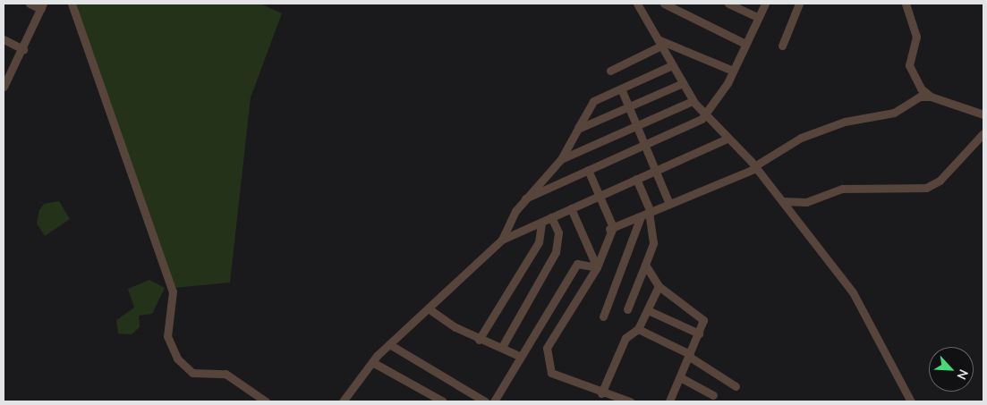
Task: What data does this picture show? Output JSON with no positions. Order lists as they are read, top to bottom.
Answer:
{
  "north": "bottom right"
}
